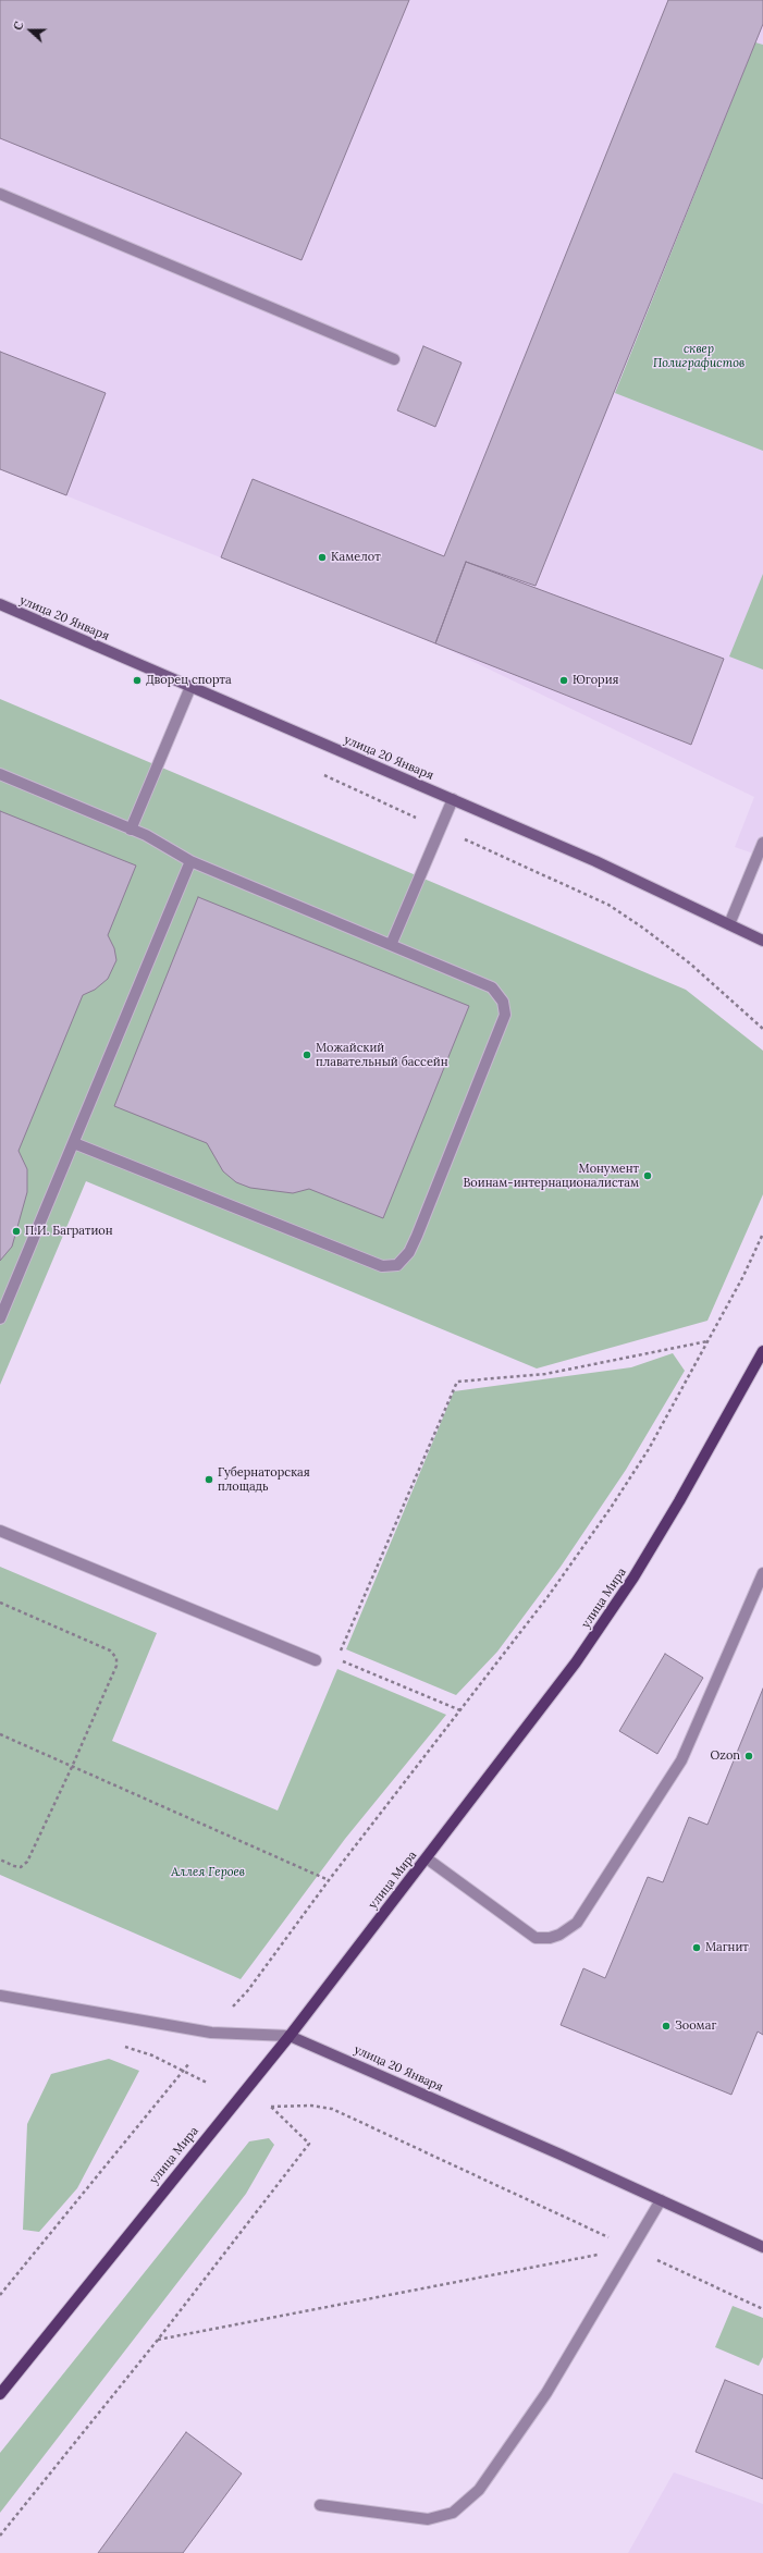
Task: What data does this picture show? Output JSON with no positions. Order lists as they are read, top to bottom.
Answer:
{
  "streets": {
    "main road": ["улица Мира"],
    "street": ["улица 20 Января"]
  },
  "crossings": [
    ["улица 20 Января", "улица Мира"]
  ],
  "parks": ["сквер Полиграфистов", "Аллея Героев"],
  "places": [
    "Камелот",
    "Дворец спорта",
    "Югория",
    "Можайский плавательный бассейн",
    "Монумент Воинам-интернационалистам",
    "П.И. Багратион",
    "Губернаторская площадь",
    "Ozon",
    "Магнит",
    "Зоомаг"
  ],
  "north": "left"
}
